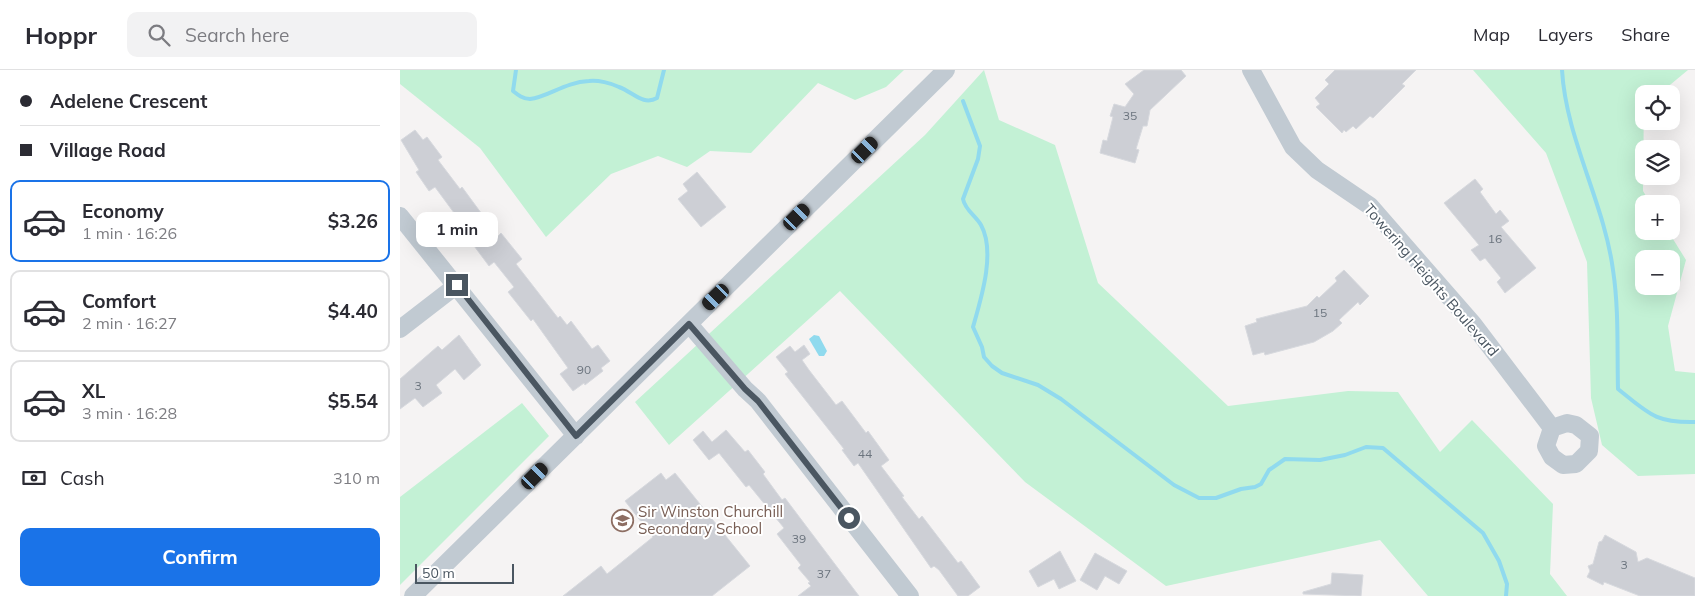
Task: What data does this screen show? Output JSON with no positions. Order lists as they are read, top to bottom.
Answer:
{
  "streets": {
    "street": ["Towering Heights Boulevard"]
  },
  "places": {
    "school or university": ["Sir Winston Churchill Secondary School"]
  },
  "house_numbers": [
    "35",
    "16",
    "15",
    "90",
    "3",
    "44",
    "39",
    "3",
    "37"
  ],
  "scale_bar": "50 m",
  "page": {
    "header": "Hoppr",
    "search": "Search here",
    "nav": ["Map", "Layers", "Share"],
    "banner": ["Adelene Crescent", "Village Road"],
    "map_buttons": ["+", "−"],
    "list": [
      {
        "name": "Economy",
        "note": "1 min · 16:26",
        "value": "$3.26"
      },
      {
        "name": "Comfort",
        "note": "2 min · 16:27",
        "value": "$4.40"
      },
      {
        "name": "XL",
        "note": "3 min · 16:28",
        "value": "$5.54"
      }
    ],
    "bubble": "1 min",
    "pay": ["Cash", "310 m"],
    "buttons": "Confirm",
    "scale": "50 m"
  }
}
